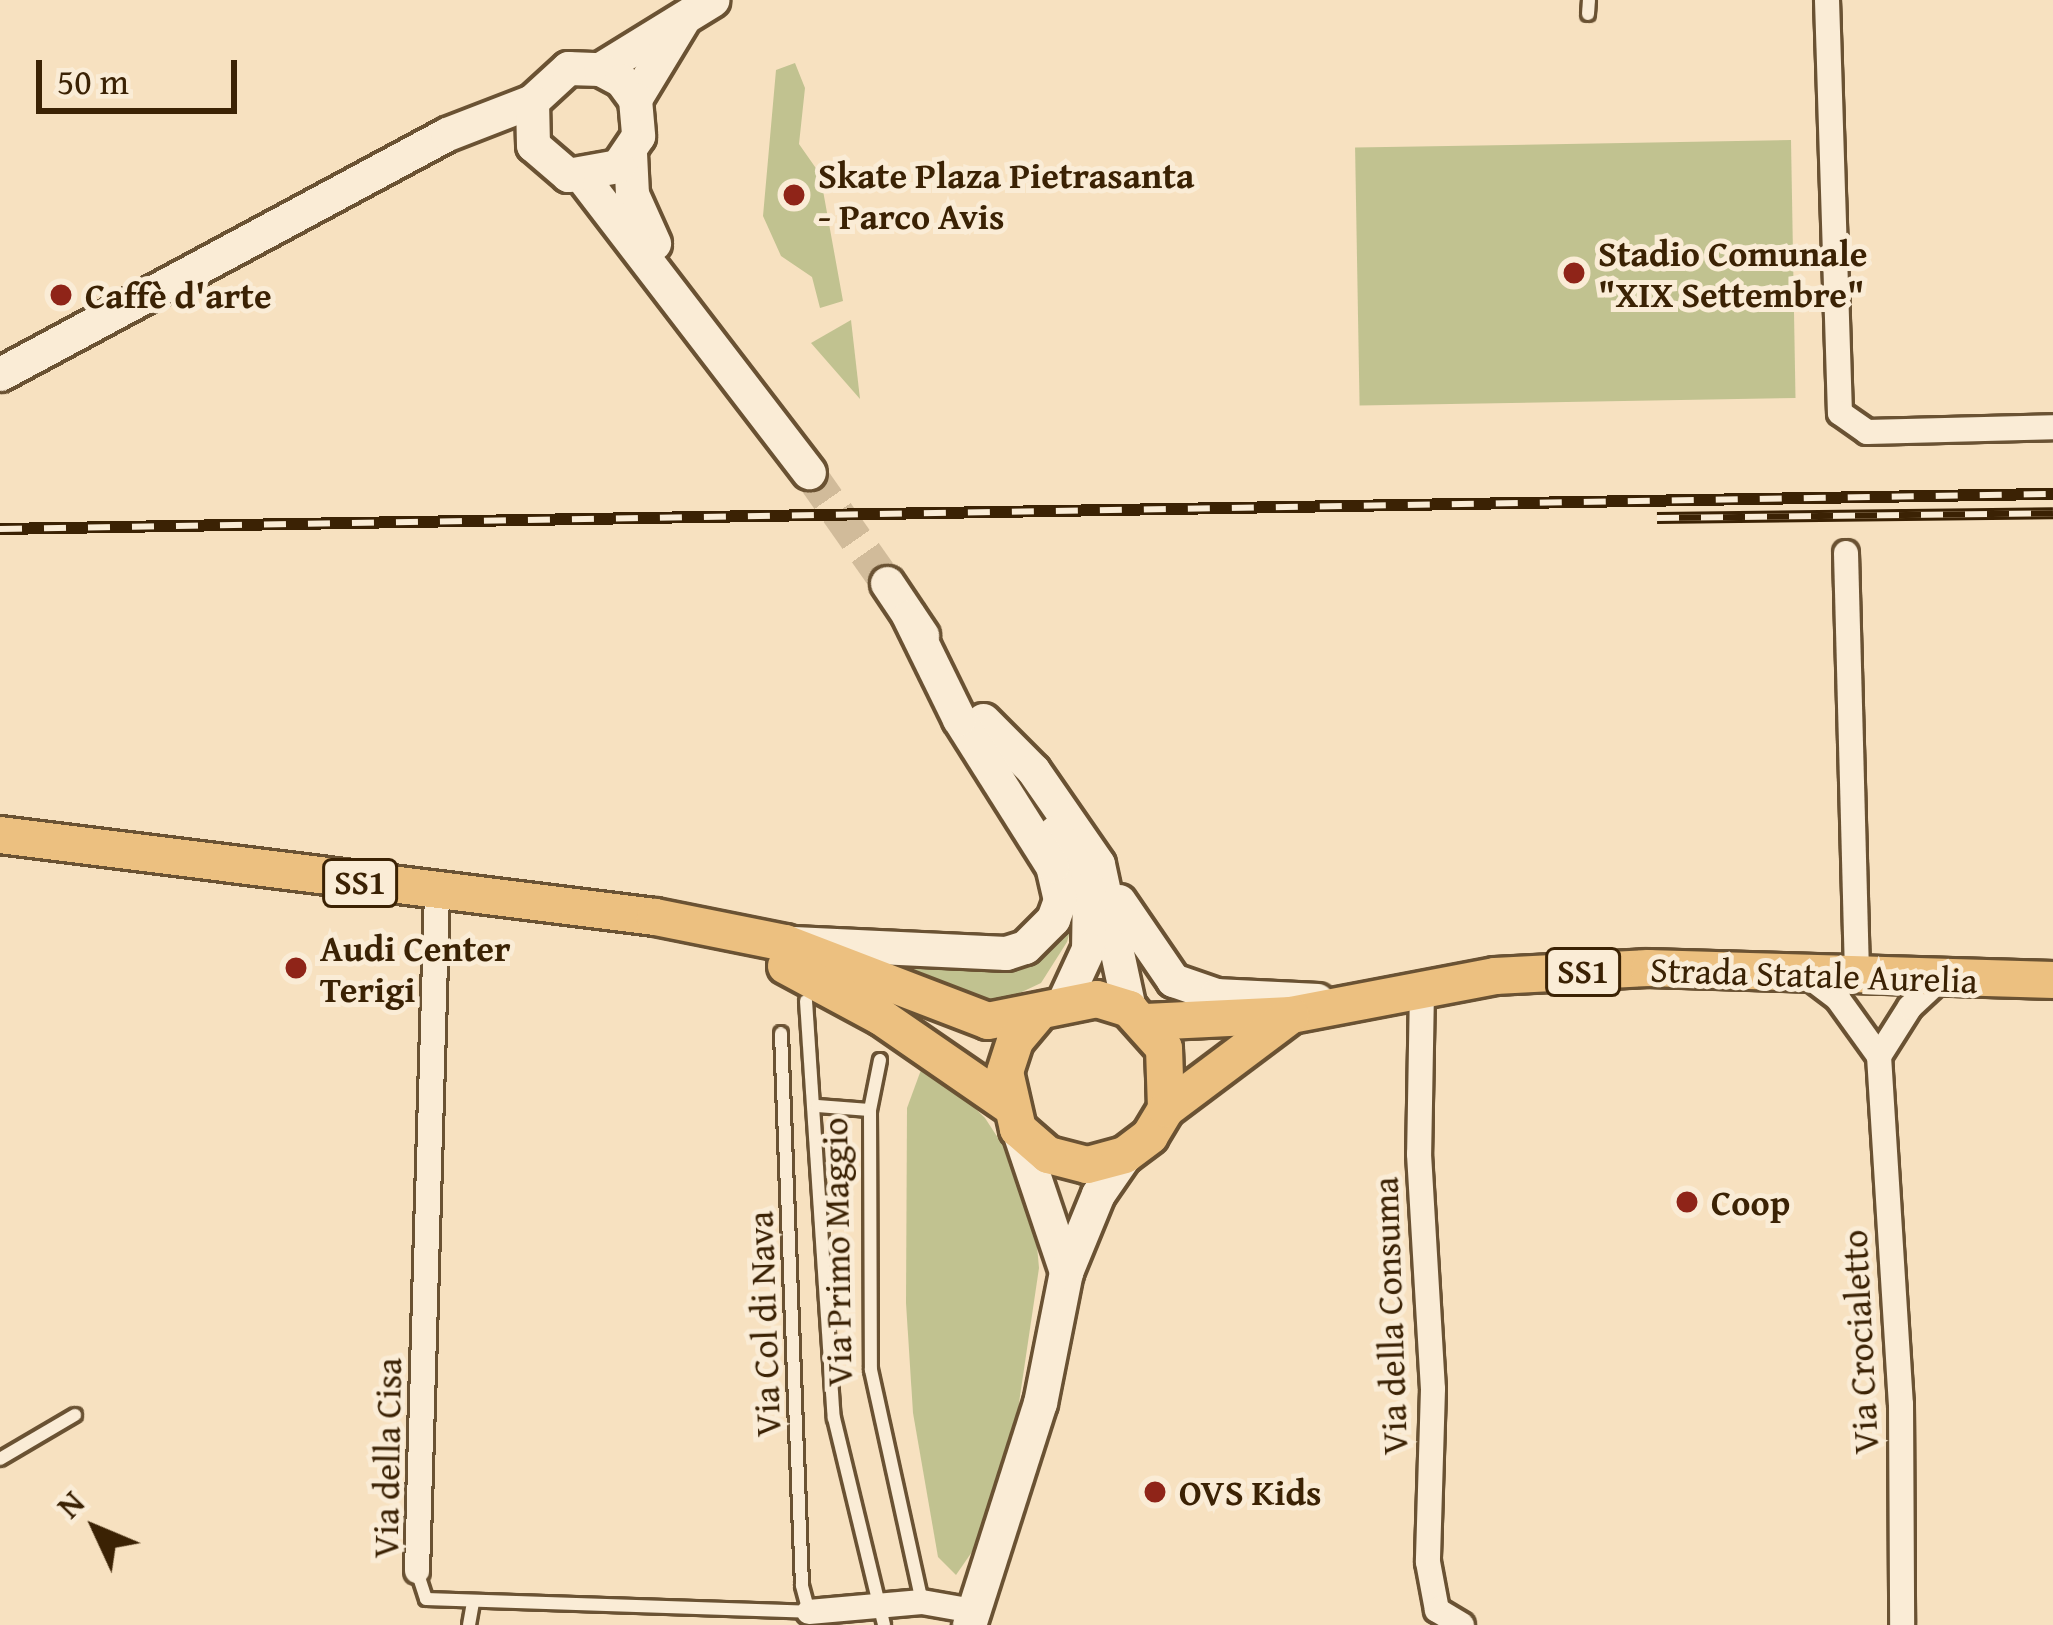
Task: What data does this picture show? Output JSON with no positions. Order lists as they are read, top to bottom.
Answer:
{
  "streets": {
    "main road": ["SS1", "Strada Statale Aurelia"],
    "street": ["Via della Consuma", "Via Crocialetto", "Via della Cisa"],
    "lane": ["Via Primo Maggio", "Via Col di Nava"]
  },
  "crossings": [
    ["SS1", "Strada Statale Aurelia"],
    ["SS1", "Via della Cisa"],
    ["Strada Statale Aurelia", "Via della Consuma"],
    ["Via Primo Maggio", "Via della Cisa"],
    ["Via Col di Nava", "Via della Cisa"]
  ],
  "places": [
    "Skate Plaza Pietrasanta - Parco Avis",
    "Stadio Comunale \"XIX Settembre\"",
    "Caffè d'arte",
    "Audi Center Terigi",
    "Coop",
    "OVS Kids"
  ],
  "scale_bar": "50 m",
  "north": "top left"
}
